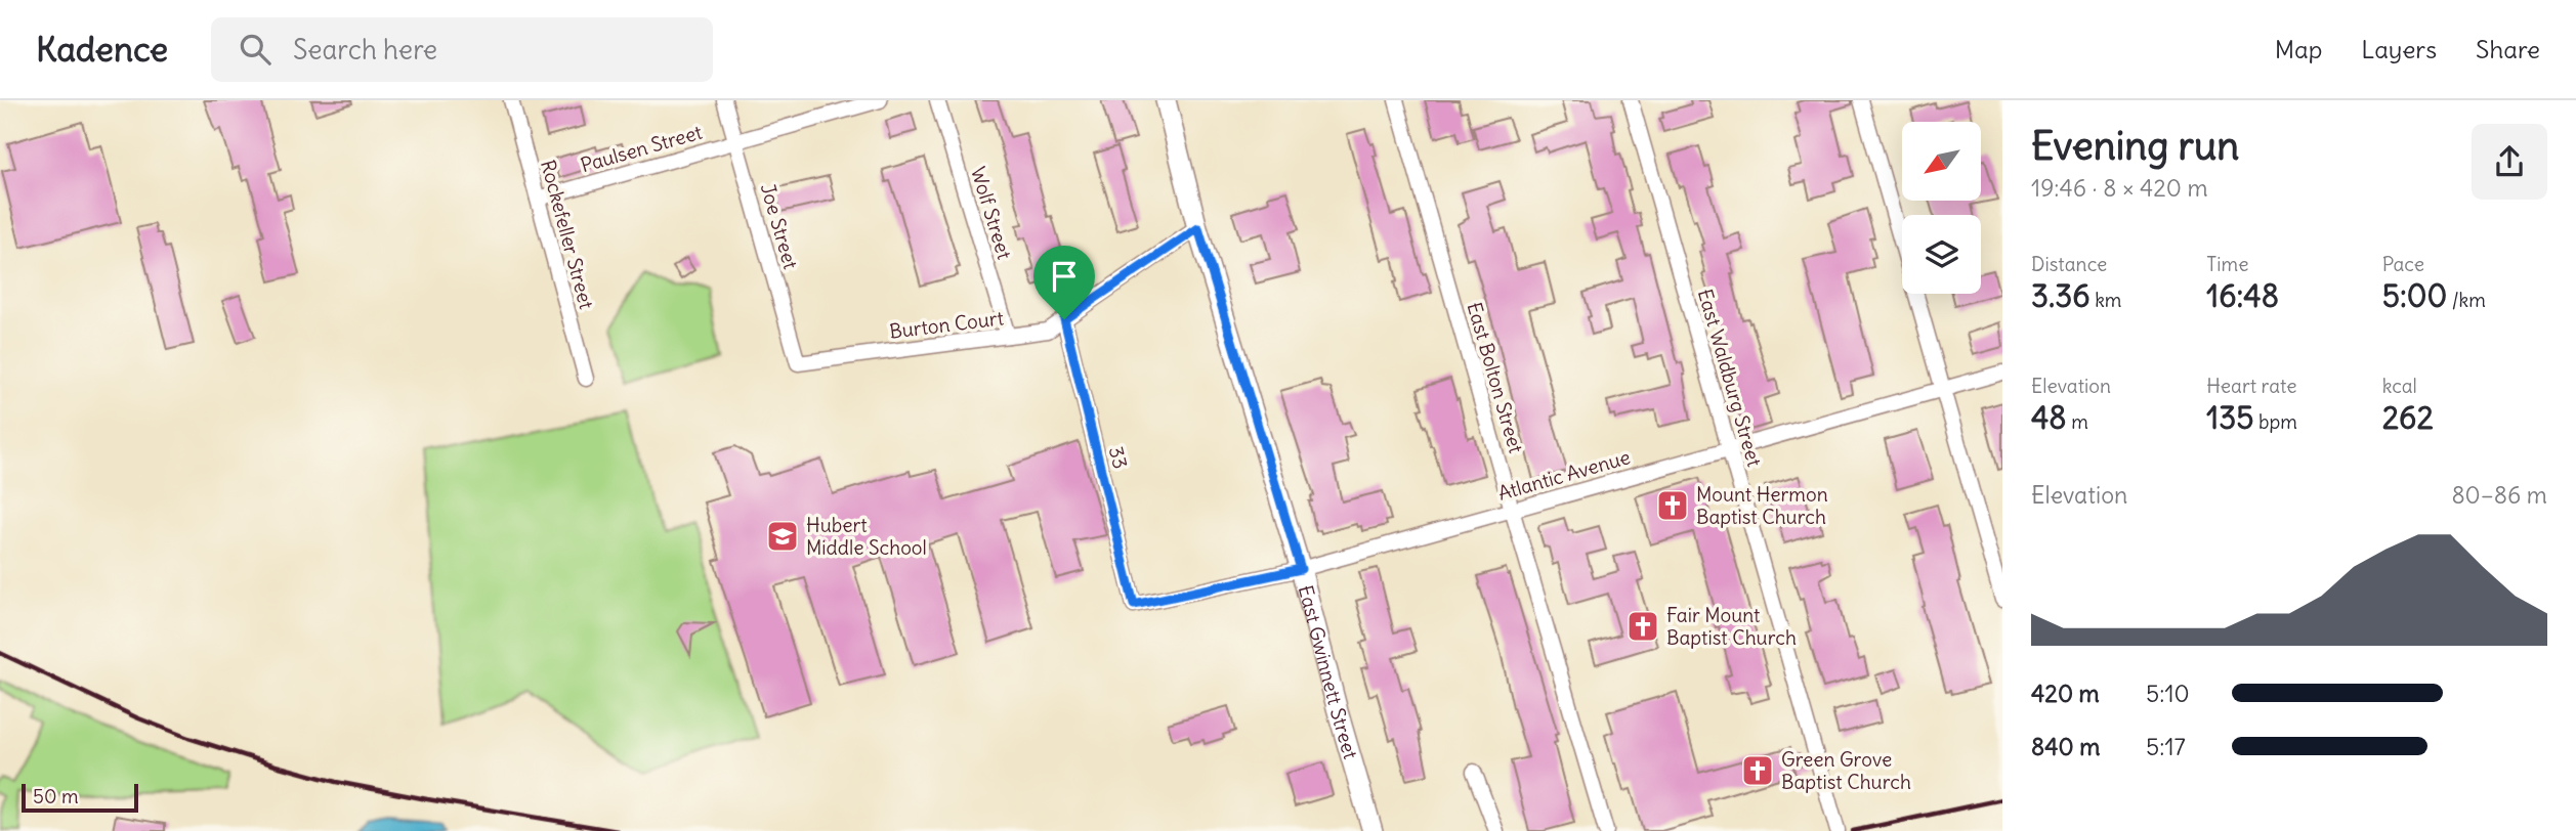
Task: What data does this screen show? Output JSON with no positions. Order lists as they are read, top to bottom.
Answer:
{
  "streets": {
    "main road": ["East Gwinnett Street"],
    "street": [
      "Paulsen Street",
      "Wolf Street",
      "Joe Street",
      "Rockefeller Street",
      "Burton Court",
      "East Bolton Street",
      "East Waldburg Street",
      "33",
      "Atlantic Avenue"
    ]
  },
  "crossings": [
    ["Paulsen Street", "Joe Street"],
    ["Paulsen Street", "Rockefeller Street"],
    ["Wolf Street", "Burton Court"],
    ["Joe Street", "Burton Court"],
    ["Burton Court", "33"],
    ["Burton Court", "East Gwinnett Street"],
    ["East Bolton Street", "Atlantic Avenue"],
    ["East Waldburg Street", "Atlantic Avenue"],
    ["33", "Atlantic Avenue"],
    ["Atlantic Avenue", "East Gwinnett Street"]
  ],
  "places": {
    "church": ["Mount Hermon Baptist Church", "Fair Mount Baptist Church", "Green Grove Baptist Church"],
    "school or university": ["Hubert Middle School"]
  },
  "scale_bar": "50 m",
  "north": "bottom left",
  "page": {
    "header": "Kadence",
    "search": "Search here",
    "nav": ["Map", "Layers", "Share"],
    "heading": ["Evening run", "19:46 · 8 × 420 m"],
    "stats": [
      ["Distance", "3.36 km"],
      ["Time", "16:48"],
      ["Pace", "5:00 /km"],
      ["Elevation", "48 m"],
      ["Heart rate", "135 bpm"],
      ["kcal", "262"]
    ],
    "chart": ["Elevation", "80–86 m"],
    "list": [
      {
        "name": "420 m",
        "note": "5:10"
      },
      {
        "name": "840 m",
        "note": "5:17"
      }
    ],
    "scale": "50 m"
  }
}
